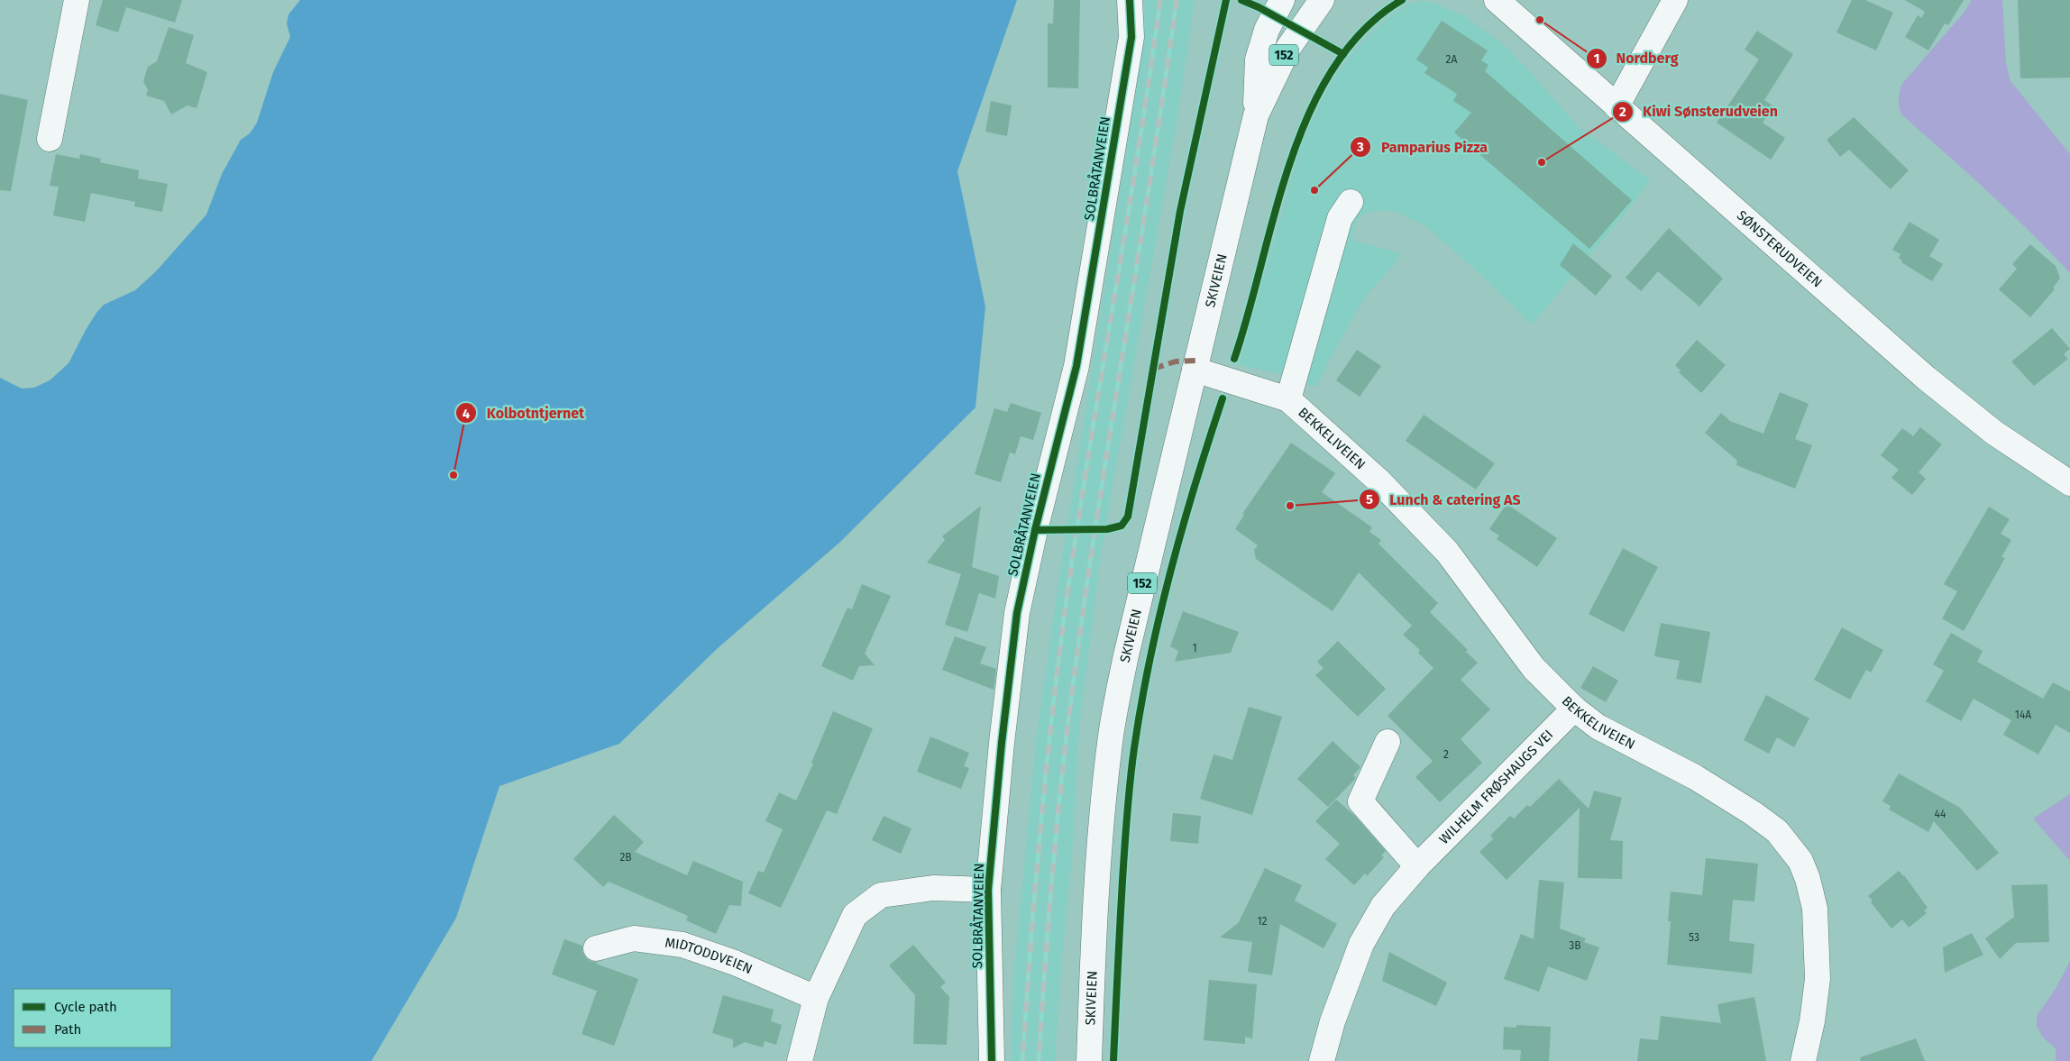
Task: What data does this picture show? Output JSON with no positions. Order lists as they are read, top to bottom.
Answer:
{
  "streets": {
    "street": [
      "152",
      "SOLBRÅTANVEIEN",
      "SØNSTERUDVEIEN",
      "SKIVEIEN",
      "BEKKELIVEIEN",
      "WILHELM FRØSHAUGS VEI",
      "MIDTODDVEIEN"
    ]
  },
  "crossings": [
    ["SKIVEIEN", "BEKKELIVEIEN"],
    ["BEKKELIVEIEN", "WILHELM FRØSHAUGS VEI"]
  ],
  "places": [
    "Nordberg",
    "Kiwi Sønsterudveien",
    "Pamparius Pizza",
    "Kolbotntjernet",
    "Lunch & catering AS"
  ],
  "house_numbers": [
    "2A",
    "1",
    "14A",
    "2",
    "44",
    "2B",
    "12",
    "53",
    "3B"
  ],
  "legend": ["Cycle path", "Path"]
}
